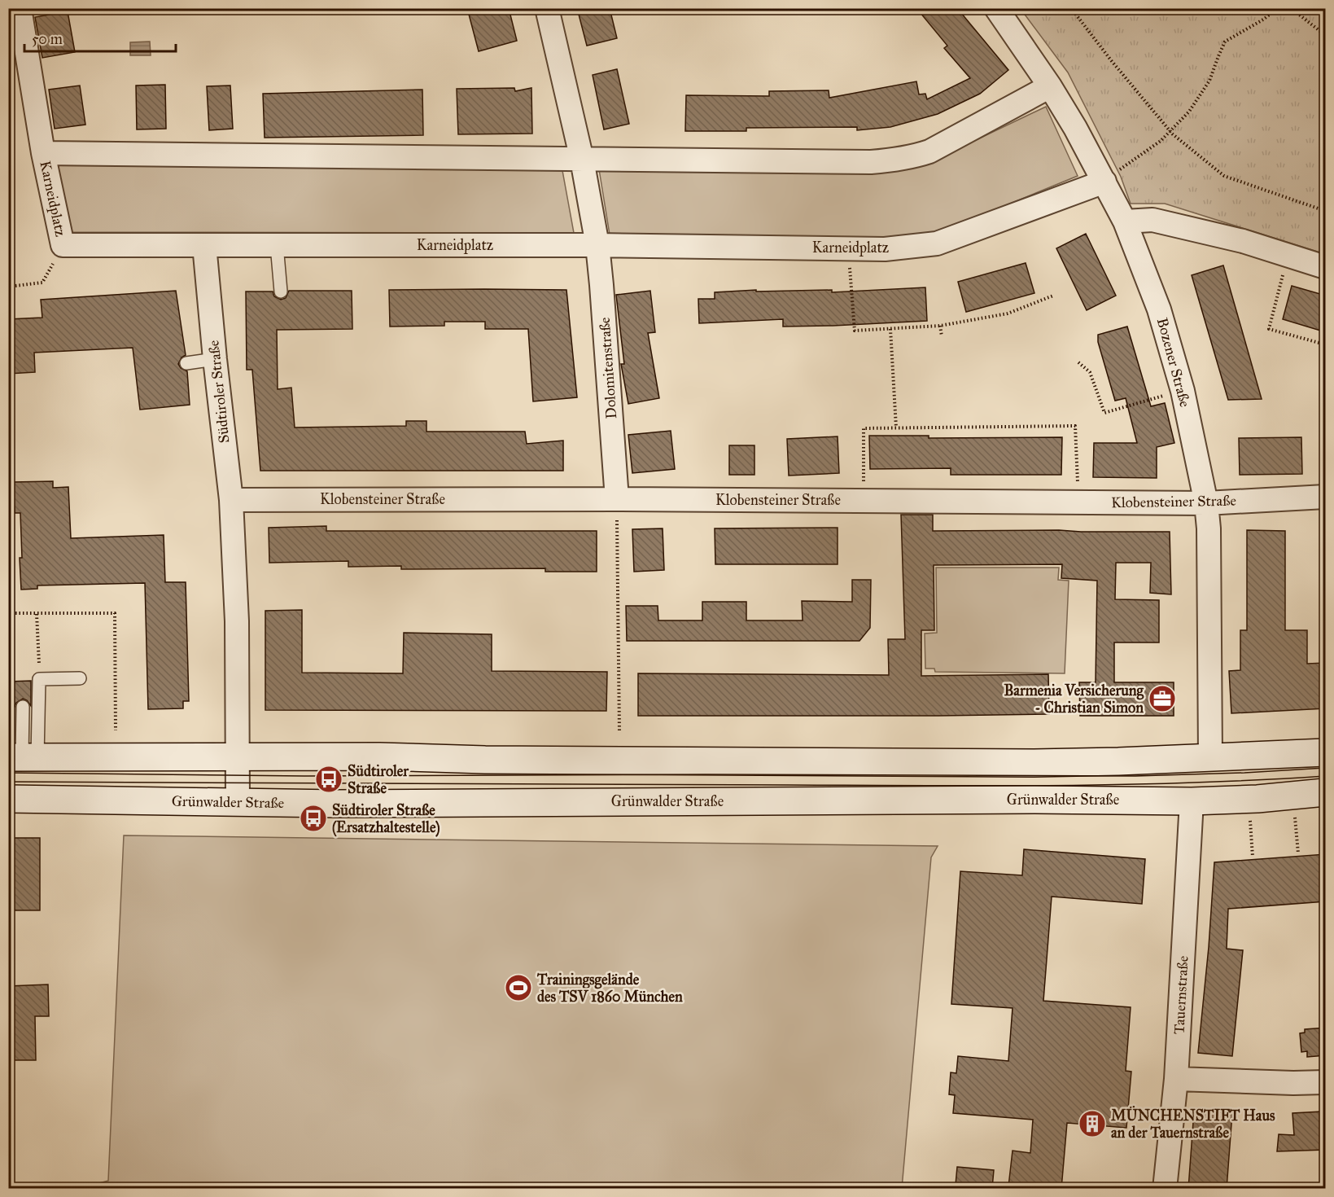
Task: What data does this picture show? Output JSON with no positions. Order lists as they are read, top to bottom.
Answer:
{
  "streets": {
    "main road": ["Grünwalder Straße"],
    "street": [
      "Karneidplatz",
      "Bozener Straße",
      "Dolomitenstraße",
      "Südtiroler Straße",
      "Klobensteiner Straße",
      "Tauernstraße"
    ]
  },
  "crossings": [
    ["Karneidplatz", "Bozener Straße"],
    ["Karneidplatz", "Dolomitenstraße"],
    ["Karneidplatz", "Südtiroler Straße"],
    ["Bozener Straße", "Klobensteiner Straße"],
    ["Dolomitenstraße", "Klobensteiner Straße"],
    ["Südtiroler Straße", "Klobensteiner Straße"],
    ["Südtiroler Straße", "Grünwalder Straße"],
    ["Grünwalder Straße", "Tauernstraße"]
  ],
  "places": {
    "office": ["Barmenia Versicherung - Christian Simon"],
    "bus stop": ["Südtiroler Straße", "Südtiroler Straße (Ersatzhaltestelle)"],
    "sports": ["Trainingsgelände des TSV 1860 München"],
    "building": ["MÜNCHENSTIFT Haus an der Tauernstraße"]
  },
  "scale_bar": "50 m"
}
